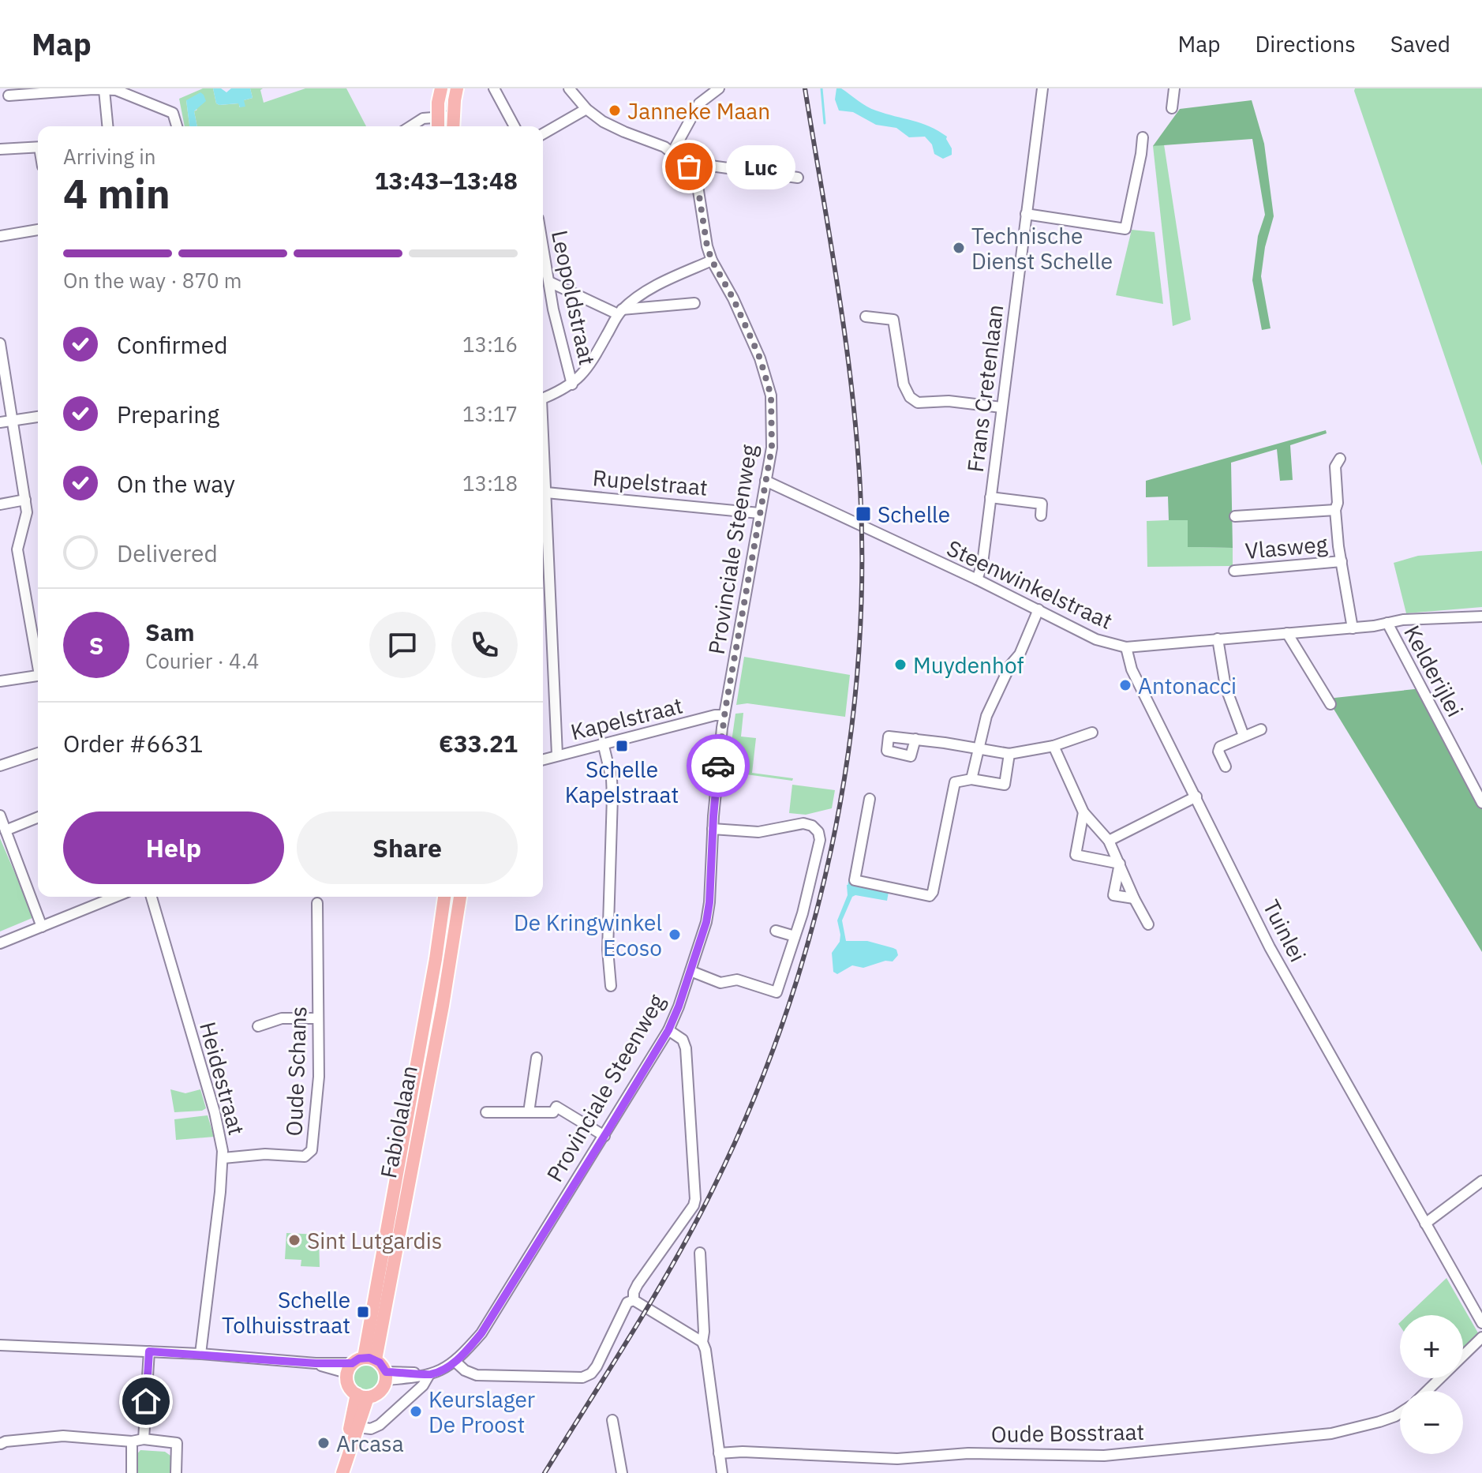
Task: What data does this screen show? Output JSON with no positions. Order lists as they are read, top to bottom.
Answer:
{
  "streets": {
    "main road": ["Fabiolalaan"],
    "street": [
      "Leopoldstraat",
      "Frans Cretenlaan",
      "Rupelstraat",
      "Vlasweg",
      "Provinciale Steenweg",
      "Steenwinkelstraat",
      "Kelderijlei",
      "Kapelstraat",
      "Tuinlei",
      "Oude Schans",
      "Heidestraat",
      "Oude Bosstraat"
    ]
  },
  "crossings": [
    ["Frans Cretenlaan", "Steenwinkelstraat"],
    ["Rupelstraat", "Provinciale Steenweg"],
    ["Provinciale Steenweg", "Steenwinkelstraat"],
    ["Provinciale Steenweg", "Kapelstraat"],
    ["Steenwinkelstraat", "Kelderijlei"],
    ["Steenwinkelstraat", "Tuinlei"],
    ["Oude Schans", "Heidestraat"]
  ],
  "places": {
    "other": [
      "Janneke Maan",
      "Luc",
      "Technische Dienst Schelle",
      "Muydenhof",
      "Antonacci",
      "De Kringwinkel Ecoso",
      "Sint Lutgardis",
      "Keurslager De Proost",
      "Arcasa"
    ],
    "transit": ["Schelle", "Schelle Kapelstraat", "Schelle Tolhuisstraat"]
  },
  "page": {
    "header": "Map",
    "nav": ["Map", "Directions", "Saved"],
    "heading": ["4 min", "Arriving in", "13:43–13:48"],
    "panel": [
      "Sam",
      "Courier · 4.4",
      "Order #6631",
      "€33.21"
    ],
    "bubble": "Luc",
    "bar": "On the way · 870 m",
    "list": [
      ["Confirmed", "13:16"],
      ["Preparing", "13:17"],
      ["On the way", "13:18"],
      "Delivered"
    ],
    "round": "S",
    "buttons": ["Help", "Share"],
    "map_buttons": ["+", "−"]
  }
}
